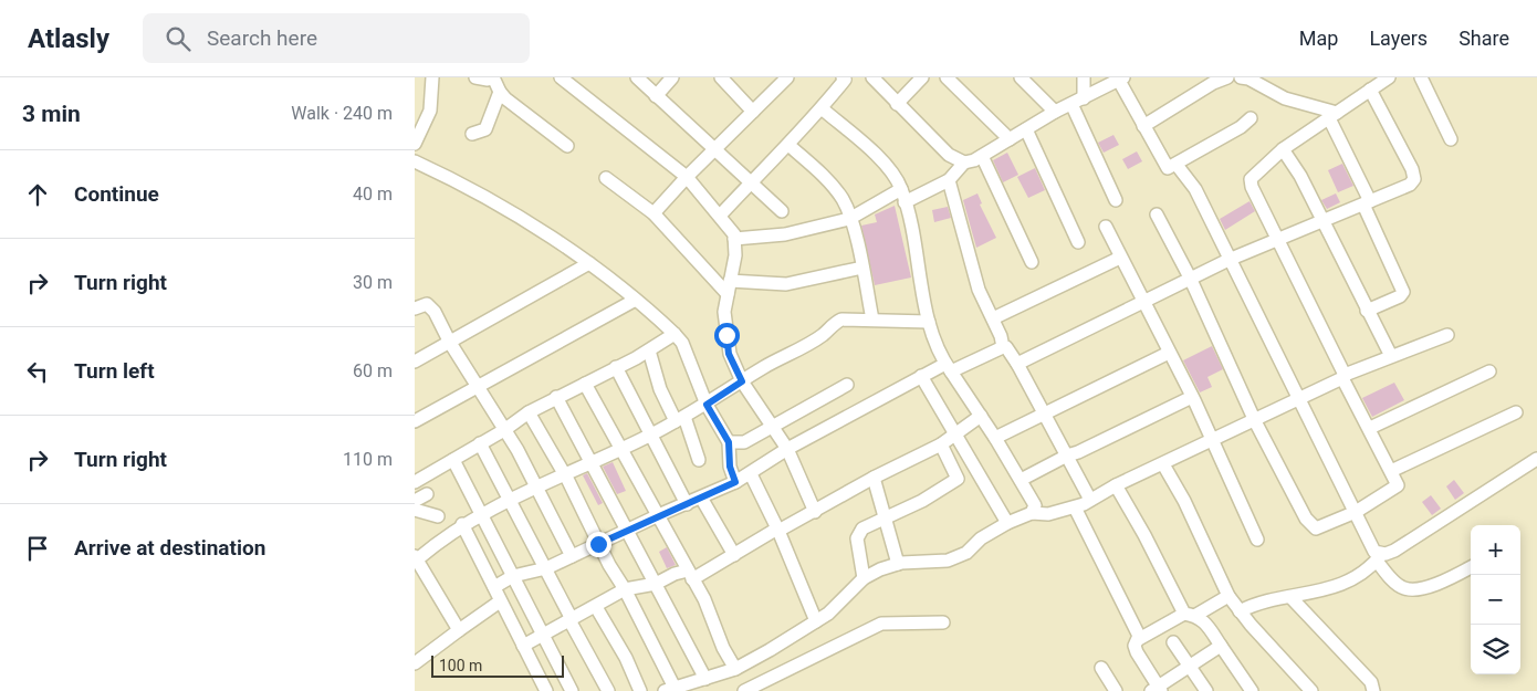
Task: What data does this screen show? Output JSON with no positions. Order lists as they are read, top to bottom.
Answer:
{
  "scale_bar": "100 m",
  "page": {
    "header": "Atlasly",
    "search": "Search here",
    "nav": ["Map", "Layers", "Share"],
    "heading": ["3 min", "Walk · 240 m"],
    "list": [
      ["Continue", "40 m"],
      ["Turn right", "30 m"],
      ["Turn left", "60 m"],
      ["Turn right", "110 m"],
      "Arrive at destination"
    ],
    "map_buttons": ["+", "−"],
    "scale": "100 m"
  }
}
